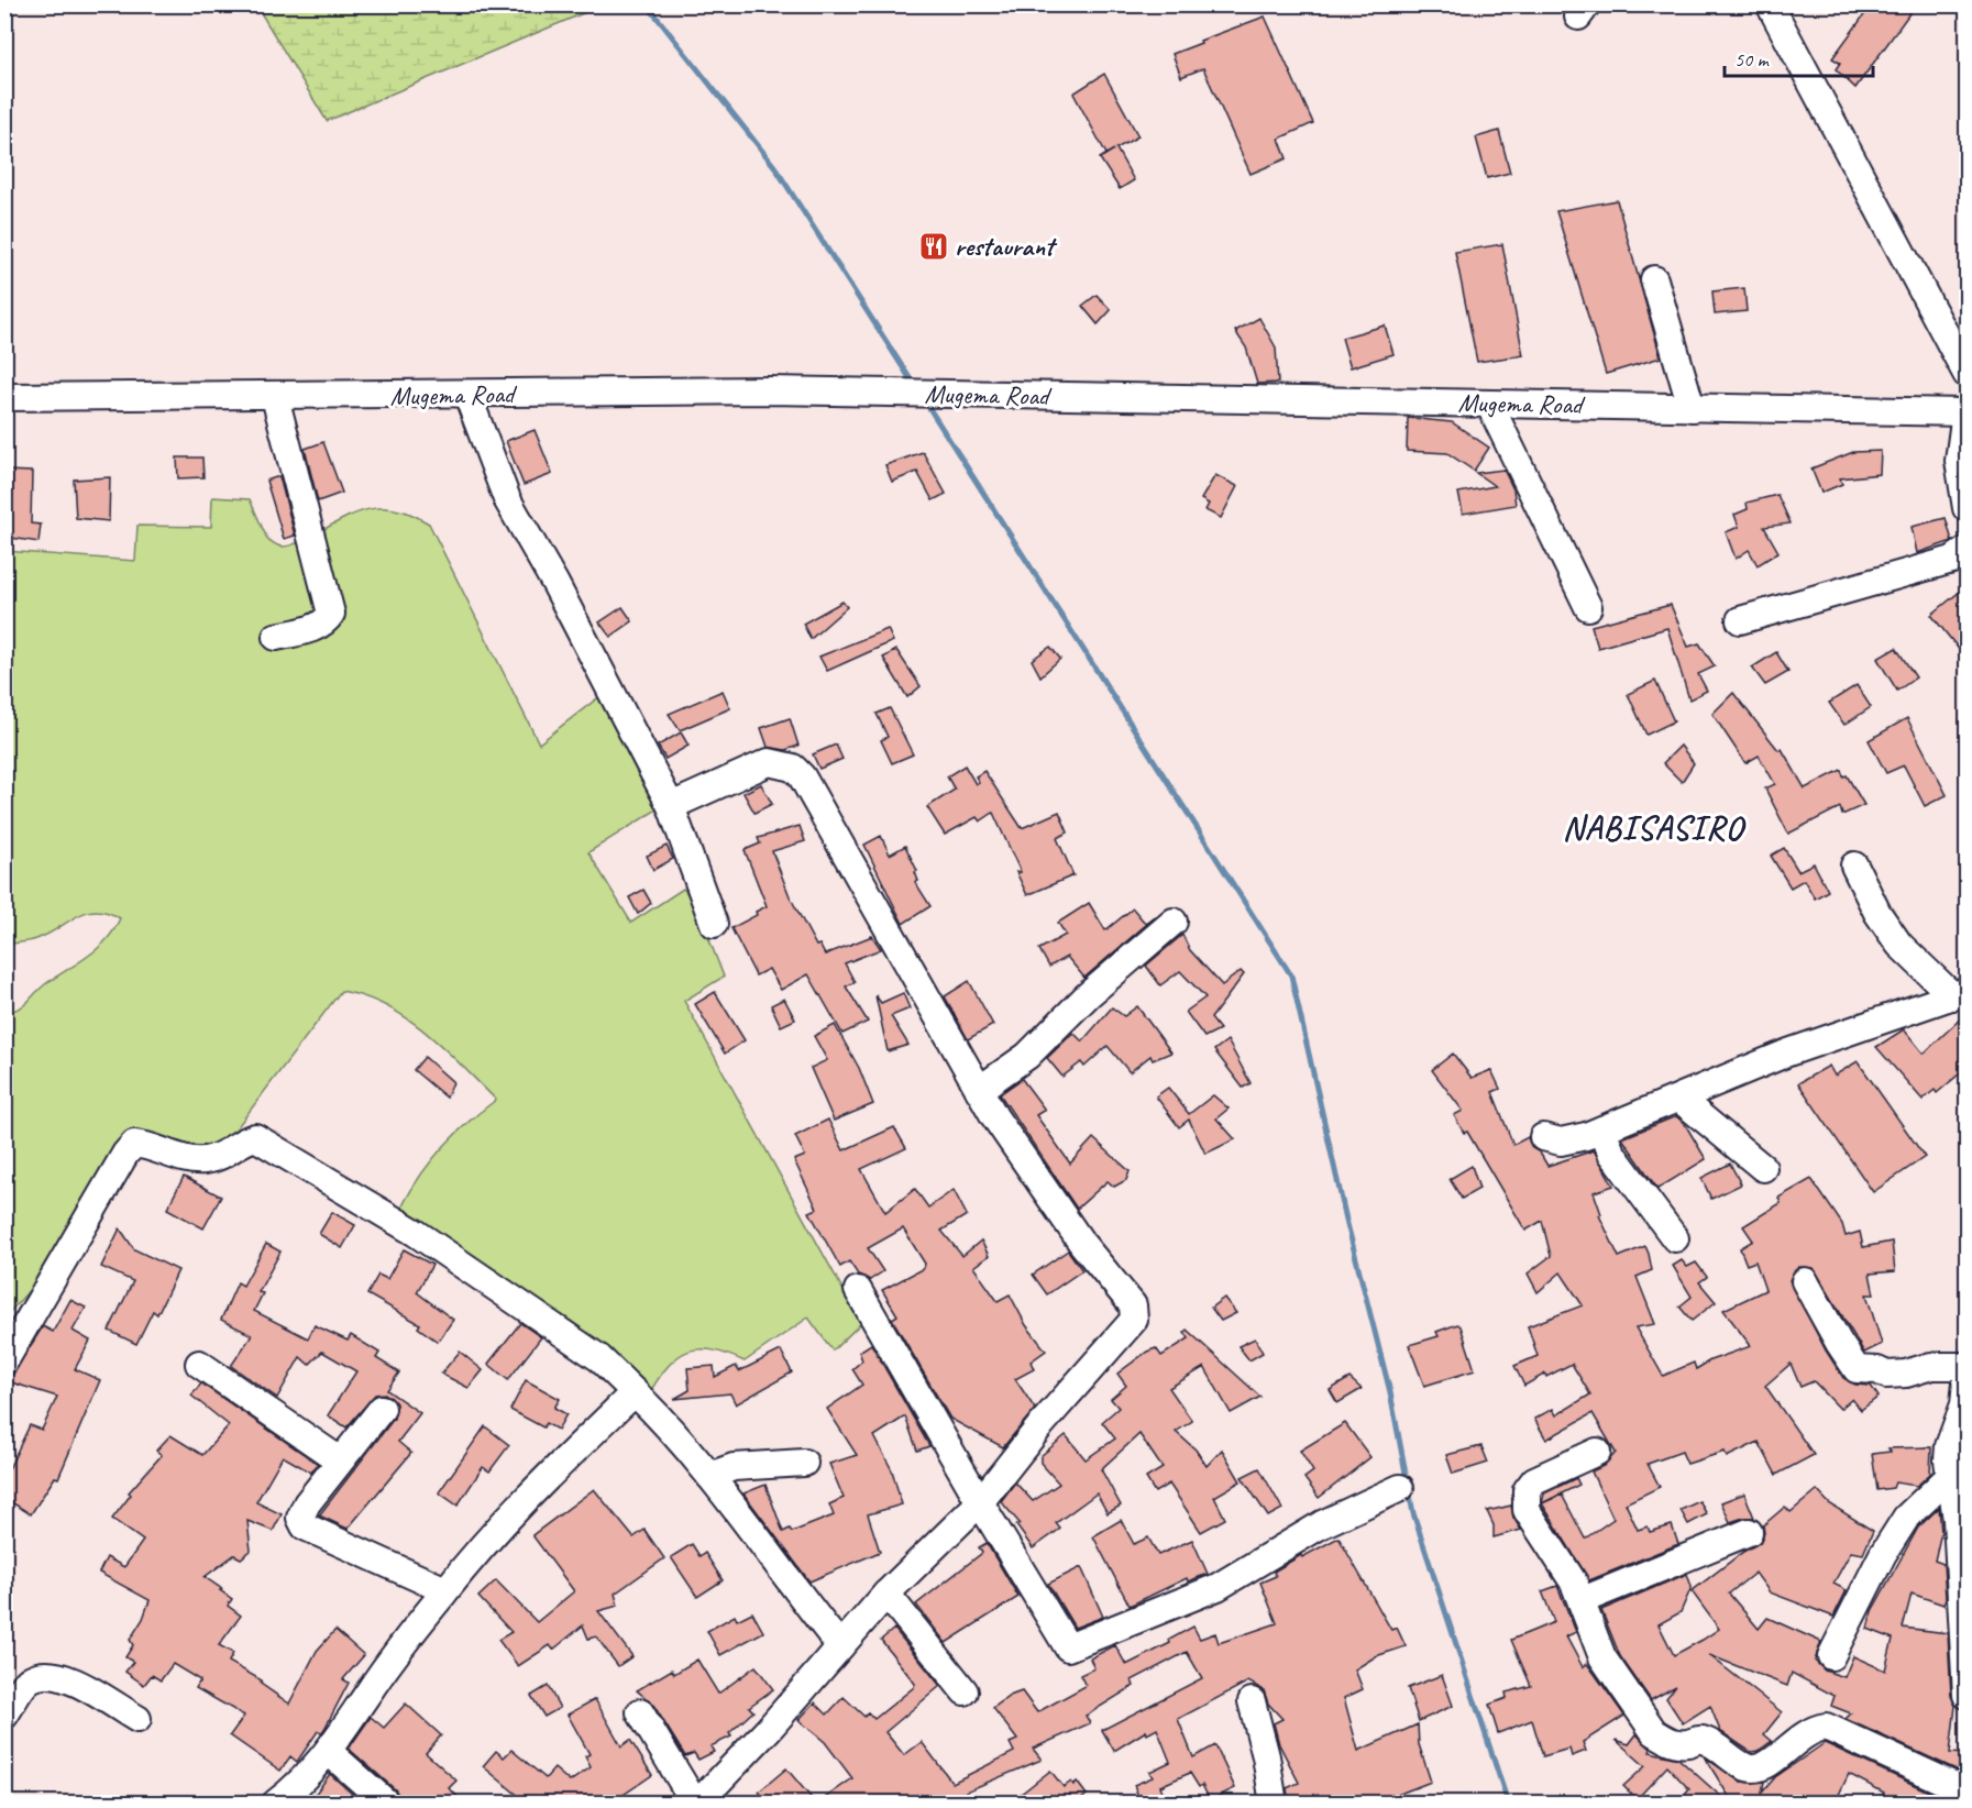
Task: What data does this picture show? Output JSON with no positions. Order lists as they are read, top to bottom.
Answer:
{
  "streets": {
    "street": ["Mugema Road"]
  },
  "districts": ["NABISASIRO"],
  "places": {
    "restaurant": ["restaurant"]
  },
  "scale_bar": "50 m"
}
